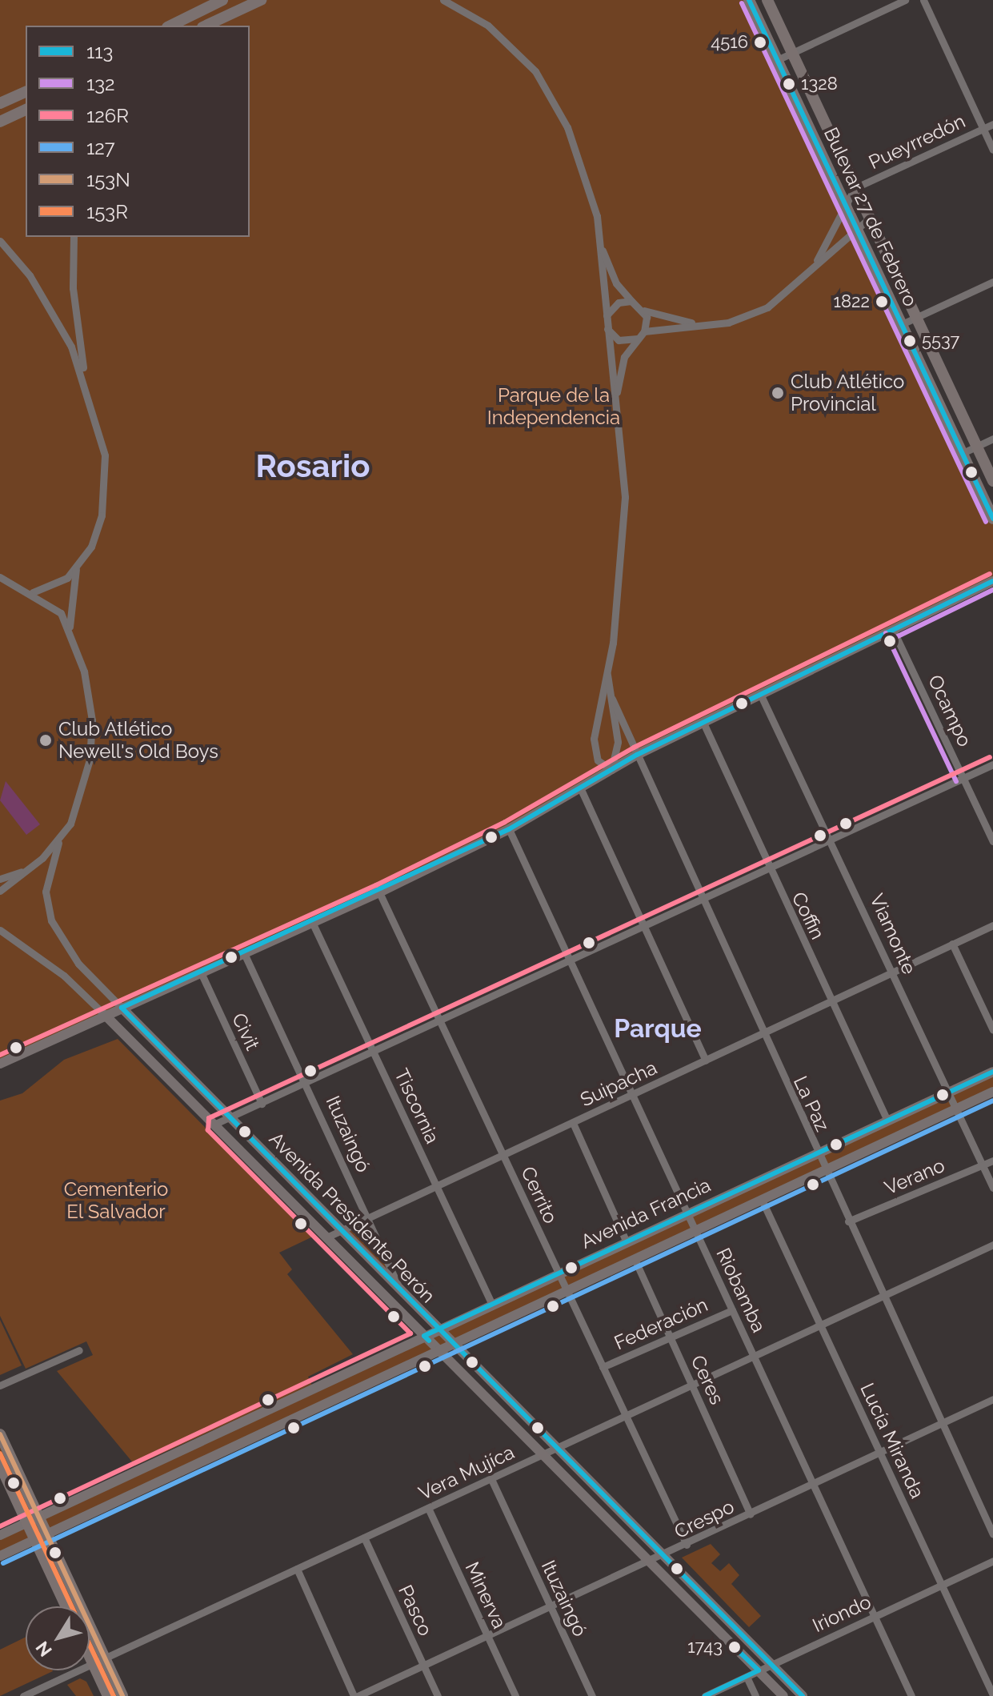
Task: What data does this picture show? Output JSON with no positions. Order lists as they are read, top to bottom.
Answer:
{
  "streets": {
    "main road": ["Bulevar 27 de Febrero", "Avenida Francia", "Avenida Presidente Perón"],
    "street": [
      "Pueyrredón",
      "Ocampo",
      "Coffin",
      "Viamonte",
      "Civit",
      "Suipacha",
      "La Paz",
      "Tiscornia",
      "Ituzaingó",
      "Verano",
      "Cerrito",
      "Riobamba",
      "Federación",
      "Ceres",
      "Lucía Miranda",
      "Vera Mujíca",
      "Crespo",
      "Minerva",
      "Pasco",
      "Iriondo"
    ]
  },
  "crossings": [
    ["Pueyrredón", "Bulevar 27 de Febrero"],
    ["Coffin", "Suipacha"],
    ["Coffin", "Avenida Francia"],
    ["Viamonte", "Suipacha"],
    ["Viamonte", "Verano"],
    ["Viamonte", "Avenida Francia"],
    ["Suipacha", "La Paz"],
    ["Suipacha", "Tiscornia"],
    ["Suipacha", "Ituzaingó"],
    ["Suipacha", "Cerrito"],
    ["Suipacha", "Avenida Presidente Perón"],
    ["Suipacha", "Riobamba"],
    ["La Paz", "Verano"],
    ["La Paz", "Avenida Francia"],
    ["La Paz", "Vera Mujíca"],
    ["La Paz", "Crespo"],
    ["Tiscornia", "Avenida Francia"],
    ["Ituzaingó", "Avenida Presidente Perón"],
    ["Ituzaingó", "Vera Mujíca"],
    ["Ituzaingó", "Crespo"],
    ["Cerrito", "Avenida Francia"],
    ["Cerrito", "Federación"],
    ["Cerrito", "Vera Mujíca"],
    ["Cerrito", "Crespo"],
    ["Avenida Francia", "Avenida Presidente Perón"],
    ["Avenida Francia", "Riobamba"],
    ["Avenida Francia", "Ceres"],
    ["Avenida Francia", "Lucía Miranda"],
    ["Avenida Presidente Perón", "Vera Mujíca"],
    ["Avenida Presidente Perón", "Crespo"],
    ["Avenida Presidente Perón", "Iriondo"],
    ["Riobamba", "Federación"],
    ["Riobamba", "Vera Mujíca"],
    ["Riobamba", "Crespo"],
    ["Riobamba", "Iriondo"],
    ["Federación", "Ceres"],
    ["Ceres", "Vera Mujíca"],
    ["Ceres", "Crespo"],
    ["Lucía Miranda", "Vera Mujíca"],
    ["Lucía Miranda", "Crespo"],
    ["Lucía Miranda", "Iriondo"],
    ["Vera Mujíca", "Minerva"],
    ["Vera Mujíca", "Pasco"],
    ["Crespo", "Minerva"],
    ["Crespo", "Pasco"]
  ],
  "districts": ["Rosario", "Parque"],
  "parks": ["Parque de la Independencia", "Cementerio El Salvador"],
  "places": [
    "4516",
    "1328",
    "1822",
    "5537",
    "Club Atlético Provincial",
    "Club Atlético Newell's Old Boys",
    "1743"
  ],
  "lines": [
    "transit line 113",
    "transit line 132",
    "transit line 126R",
    "transit line 127",
    "transit line 153N",
    "transit line 153R"
  ],
  "legend": [
    "113",
    "132",
    "126R",
    "127",
    "153N",
    "153R"
  ],
  "north": "bottom left"
}
